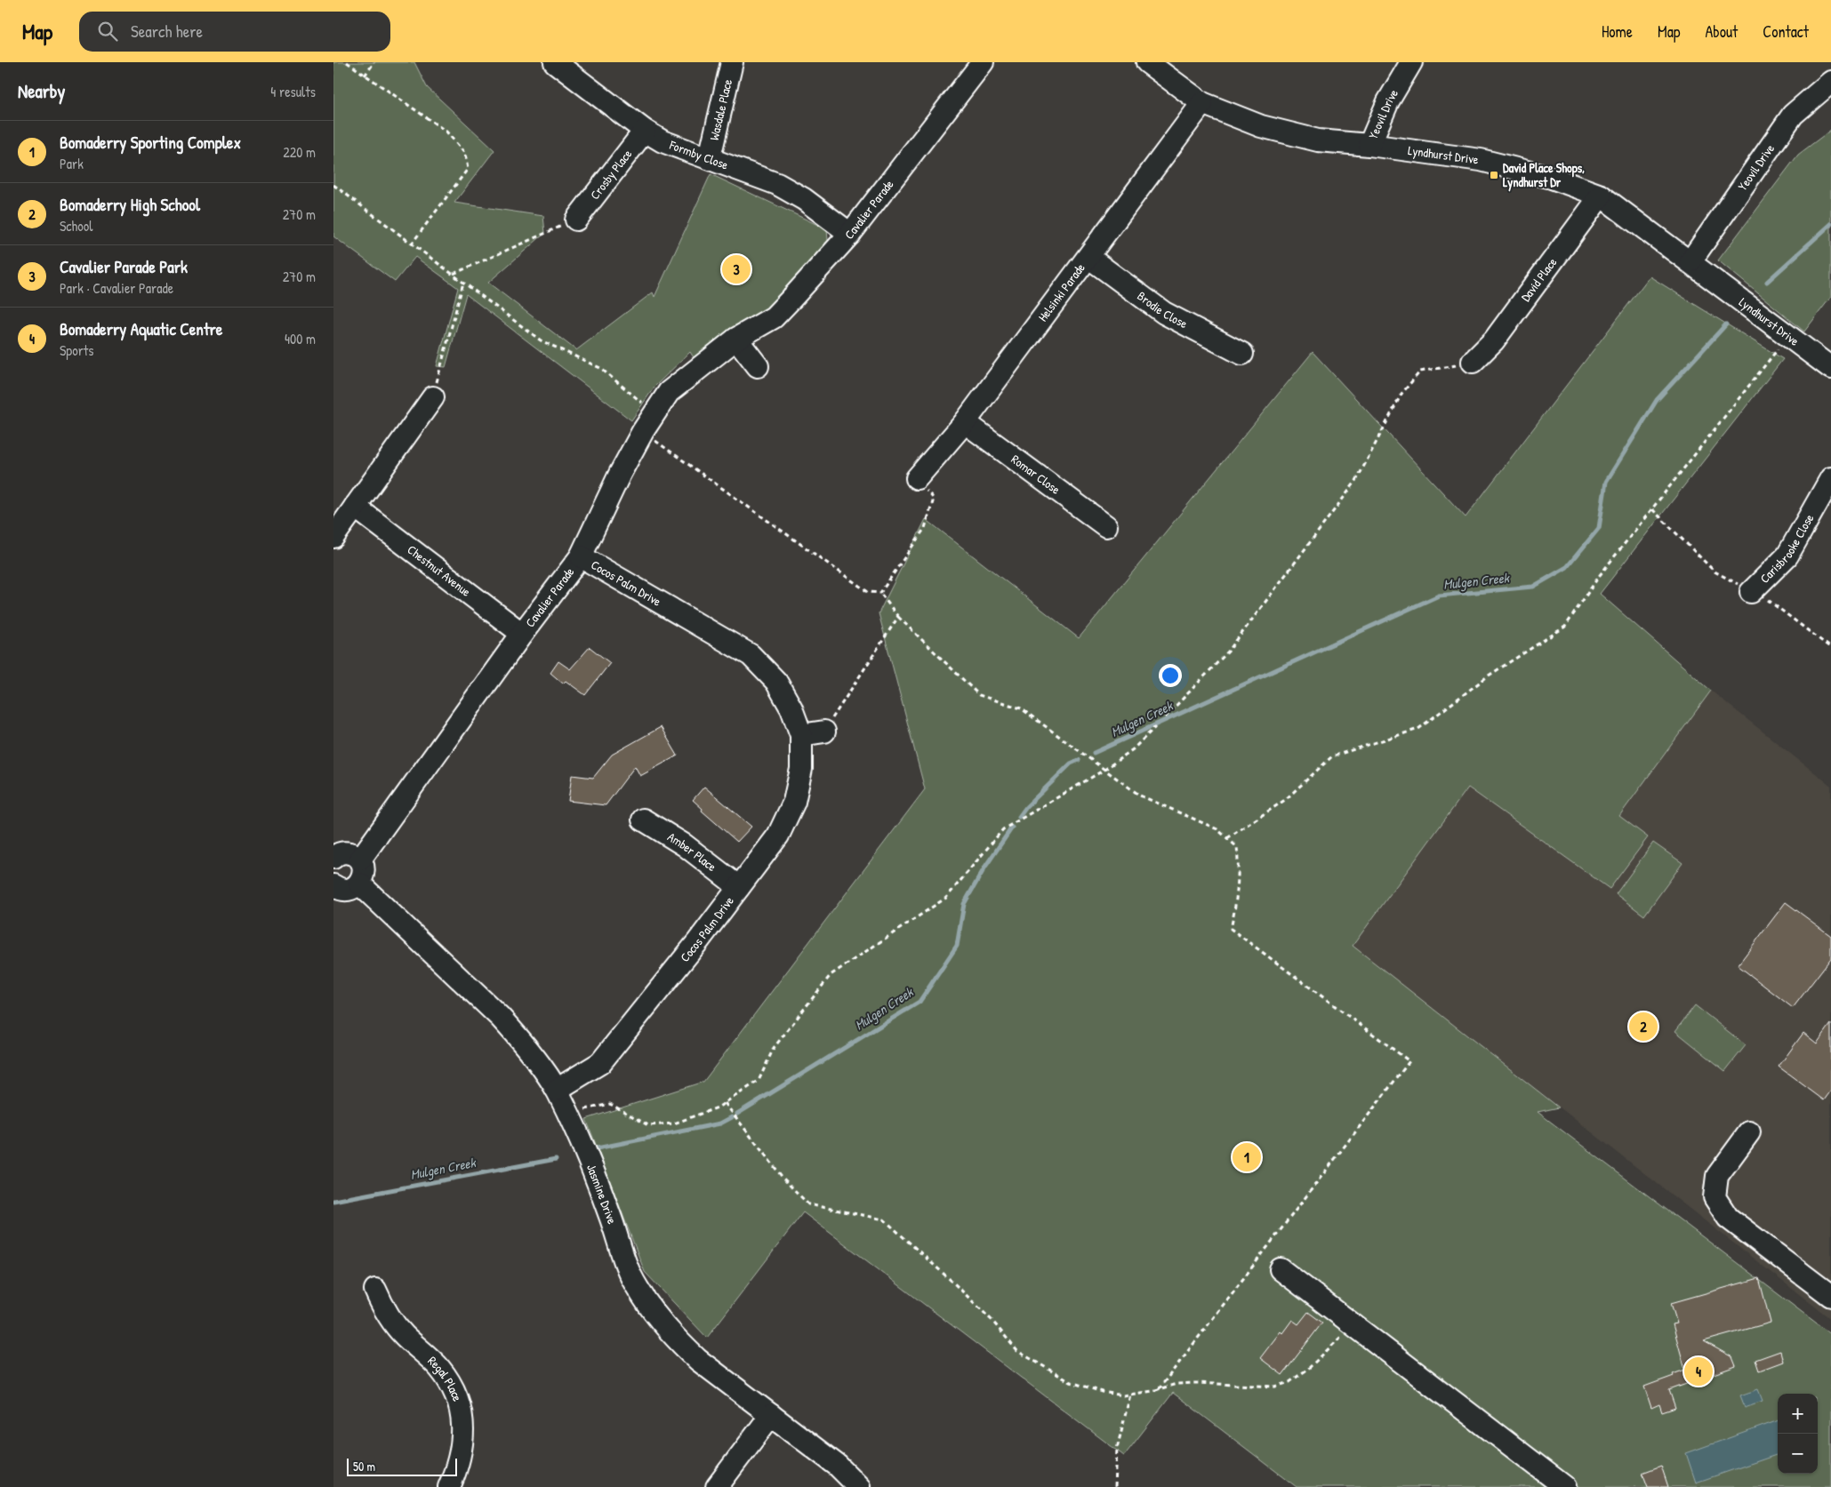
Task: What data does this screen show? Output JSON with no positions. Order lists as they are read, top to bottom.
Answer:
{
  "streets": {
    "street": [
      "Wasdale Place",
      "Yeovil Drive",
      "Formby Close",
      "Lyndhurst Drive",
      "Crosby Place",
      "Cavalier Parade",
      "David Place",
      "Helsinki Parade",
      "Brodie Close",
      "Romar Close",
      "Carisbrooke Close",
      "Chestnut Avenue",
      "Cocos Palm Drive",
      "Amber Place",
      "Jasmine Drive",
      "Regal Place"
    ]
  },
  "crossings": [
    ["Wasdale Place", "Formby Close"],
    ["Yeovil Drive", "Lyndhurst Drive"],
    ["Formby Close", "Crosby Place"],
    ["Formby Close", "Cavalier Parade"],
    ["Lyndhurst Drive", "David Place"],
    ["Lyndhurst Drive", "Helsinki Parade"],
    ["Cavalier Parade", "Chestnut Avenue"],
    ["Cavalier Parade", "Cocos Palm Drive"],
    ["Helsinki Parade", "Brodie Close"],
    ["Helsinki Parade", "Romar Close"],
    ["Cocos Palm Drive", "Amber Place"],
    ["Cocos Palm Drive", "Jasmine Drive"]
  ],
  "water": ["Mulgen Creek"],
  "places": {
    "transit": ["David Place Shops, Lyndhurst Dr"]
  },
  "scale_bar": "50 m",
  "page": {
    "header": "Map",
    "search": "Search here",
    "nav": [
      "Home",
      "Map",
      "About",
      "Contact"
    ],
    "heading": ["Nearby", "4 results"],
    "list": [
      {
        "mark": "1",
        "name": "Bomaderry Sporting Complex",
        "note": "Park",
        "value": "220 m"
      },
      {
        "mark": "2",
        "name": "Bomaderry High School",
        "note": "School",
        "value": "270 m"
      },
      {
        "mark": "3",
        "name": "Cavalier Parade Park",
        "note": "Park · Cavalier Parade",
        "value": "270 m"
      },
      {
        "mark": "4",
        "name": "Bomaderry Aquatic Centre",
        "note": "Sports",
        "value": "400 m"
      }
    ],
    "pins": [
      "3",
      "2",
      "1",
      "4"
    ],
    "map_buttons": ["+", "−"],
    "scale": "50 m"
  }
}
